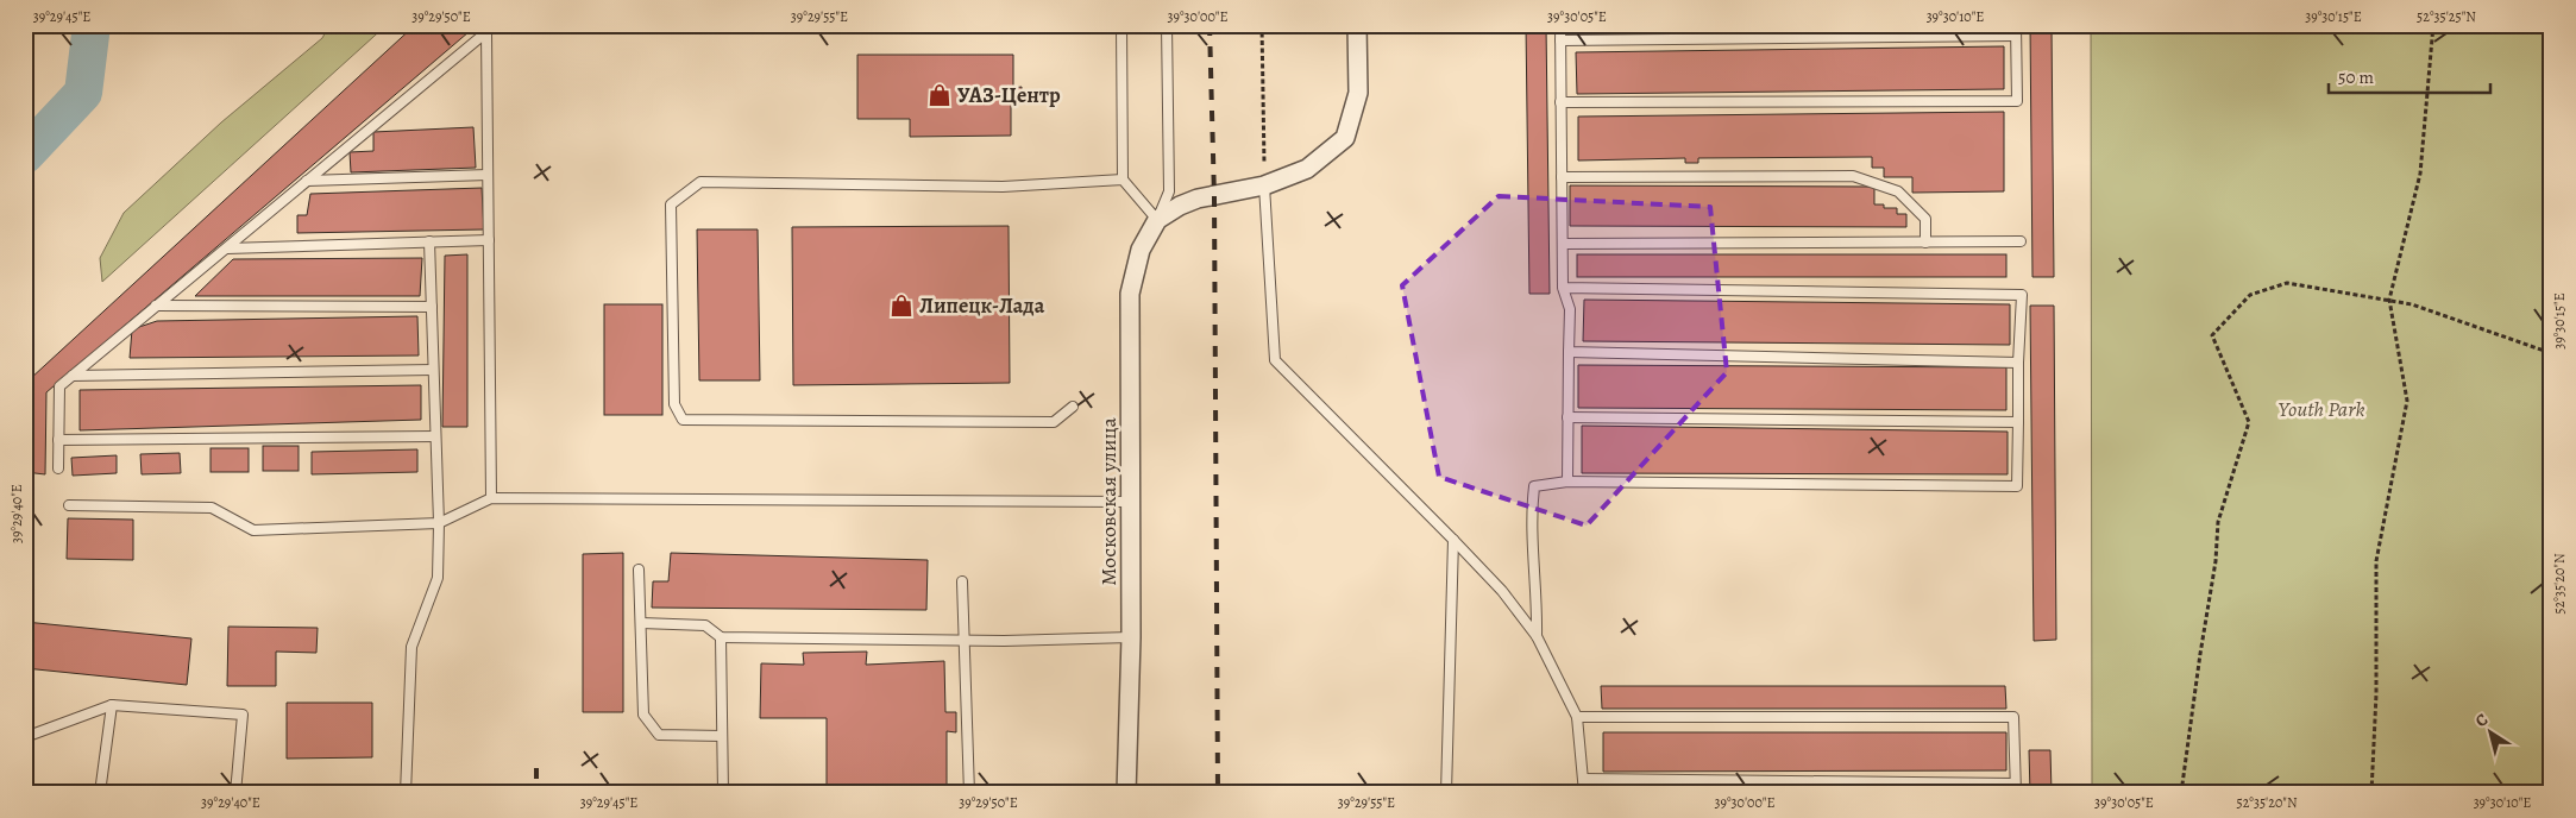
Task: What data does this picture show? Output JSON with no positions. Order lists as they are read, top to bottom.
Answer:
{
  "streets": {
    "street": ["Московская улица"]
  },
  "parks": ["Youth Park"],
  "places": {
    "shop": ["УАЗ-Центр", "Липецк-Лада"]
  },
  "scale_bar": "50 m",
  "north": "top left",
  "coordinates": [
    "39°29'45\"E",
    "39°29'50\"E",
    "39°29'55\"E",
    "39°30'00\"E",
    "39°30'05\"E",
    "39°30'10\"E",
    "39°30'15\"E",
    "52°35'25\"N",
    "39°29'40\"E",
    "52°35'20\"N"
  ]
}
